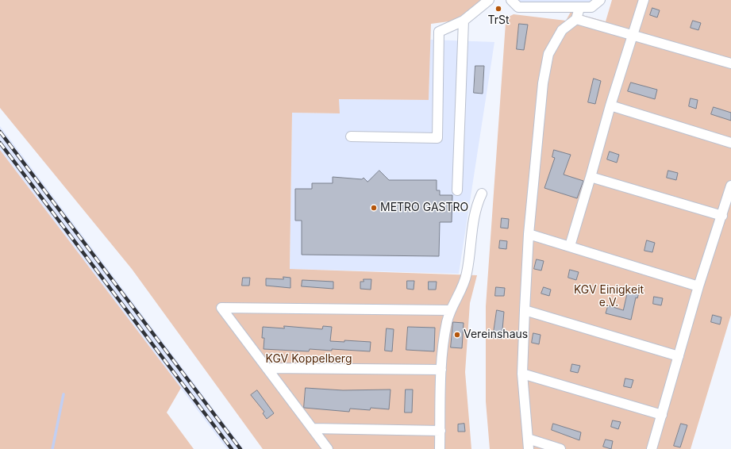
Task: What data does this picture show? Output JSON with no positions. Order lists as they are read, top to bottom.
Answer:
{
  "parks": ["KGV Einigkeit e.V.", "KGV Koppelberg"],
  "places": ["TrSt", "METRO GASTRO", "Vereinshaus"]
}
